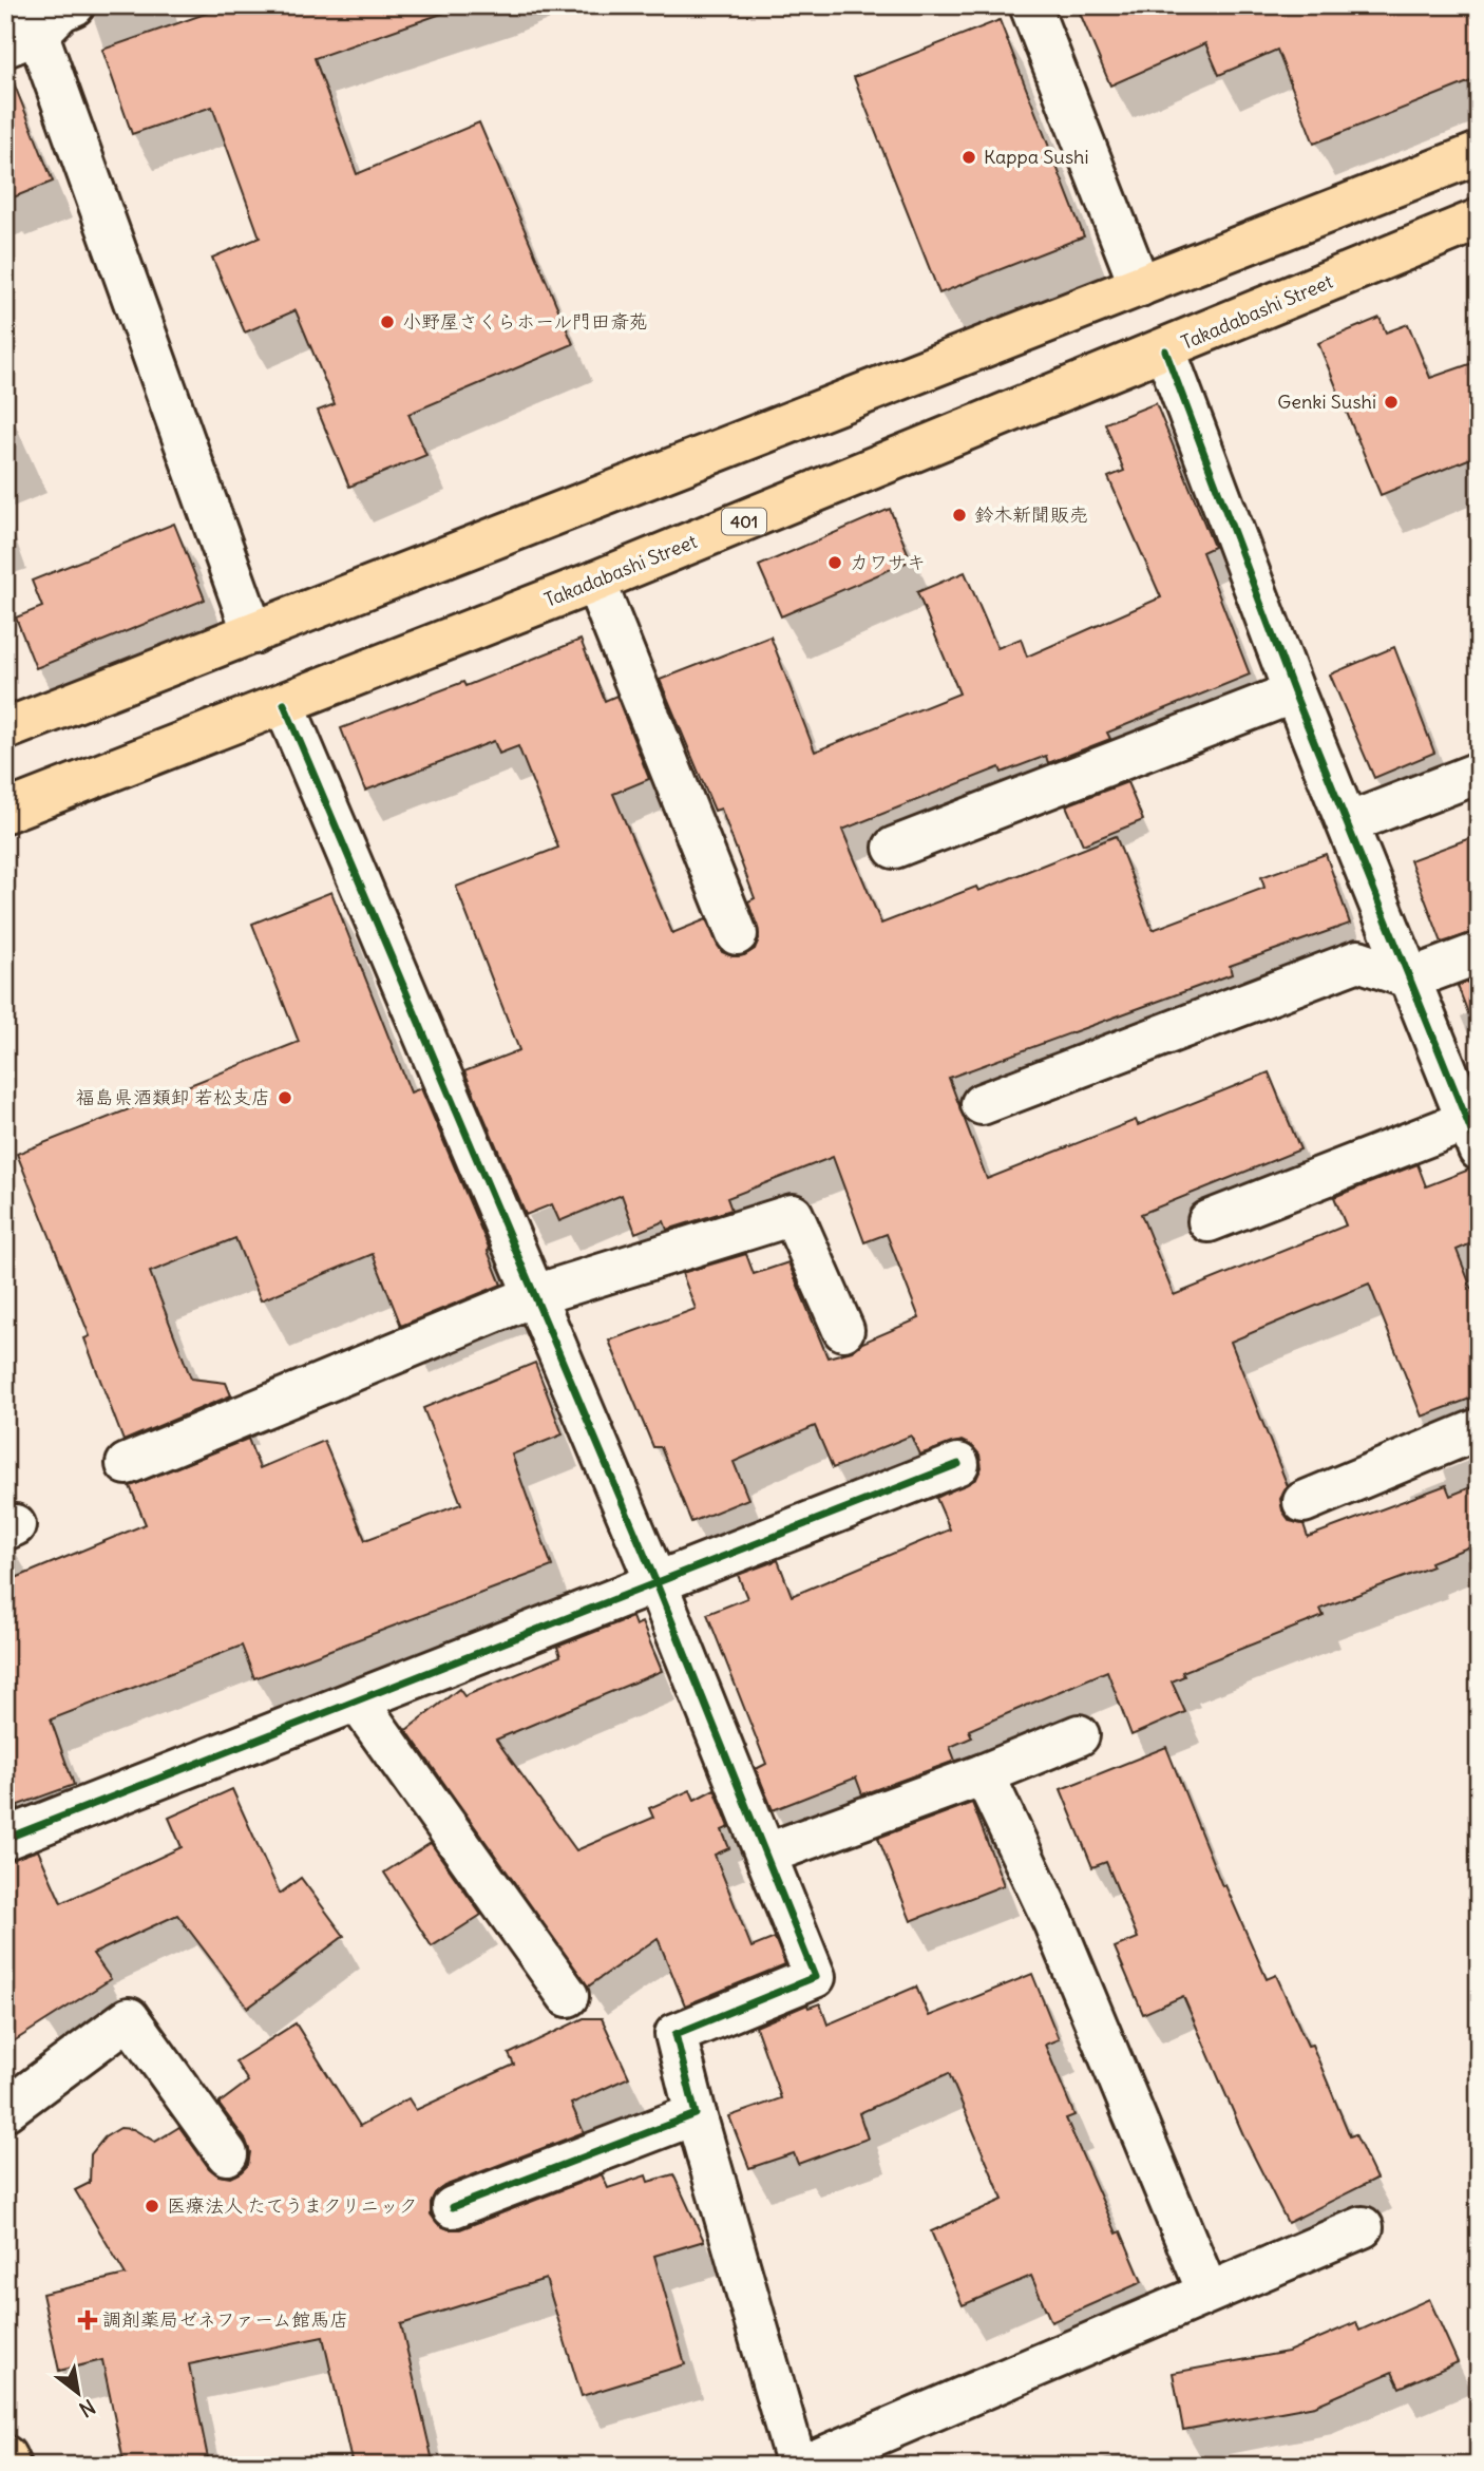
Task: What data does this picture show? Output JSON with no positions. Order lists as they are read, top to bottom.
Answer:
{
  "streets": {
    "highway": ["Takadabashi Street", "401"]
  },
  "places": {
    "other": [
      "Kappa Sushi",
      "小野屋さくらホール門田斎苑",
      "Genki Sushi",
      "鈴木新聞販売",
      "カワサキ",
      "福島県酒類卸 若松支店",
      "医療法人 たてうまクリニック"
    ],
    "health": ["調剤薬局ゼネファーム館馬店"]
  },
  "north": "bottom right"
}
